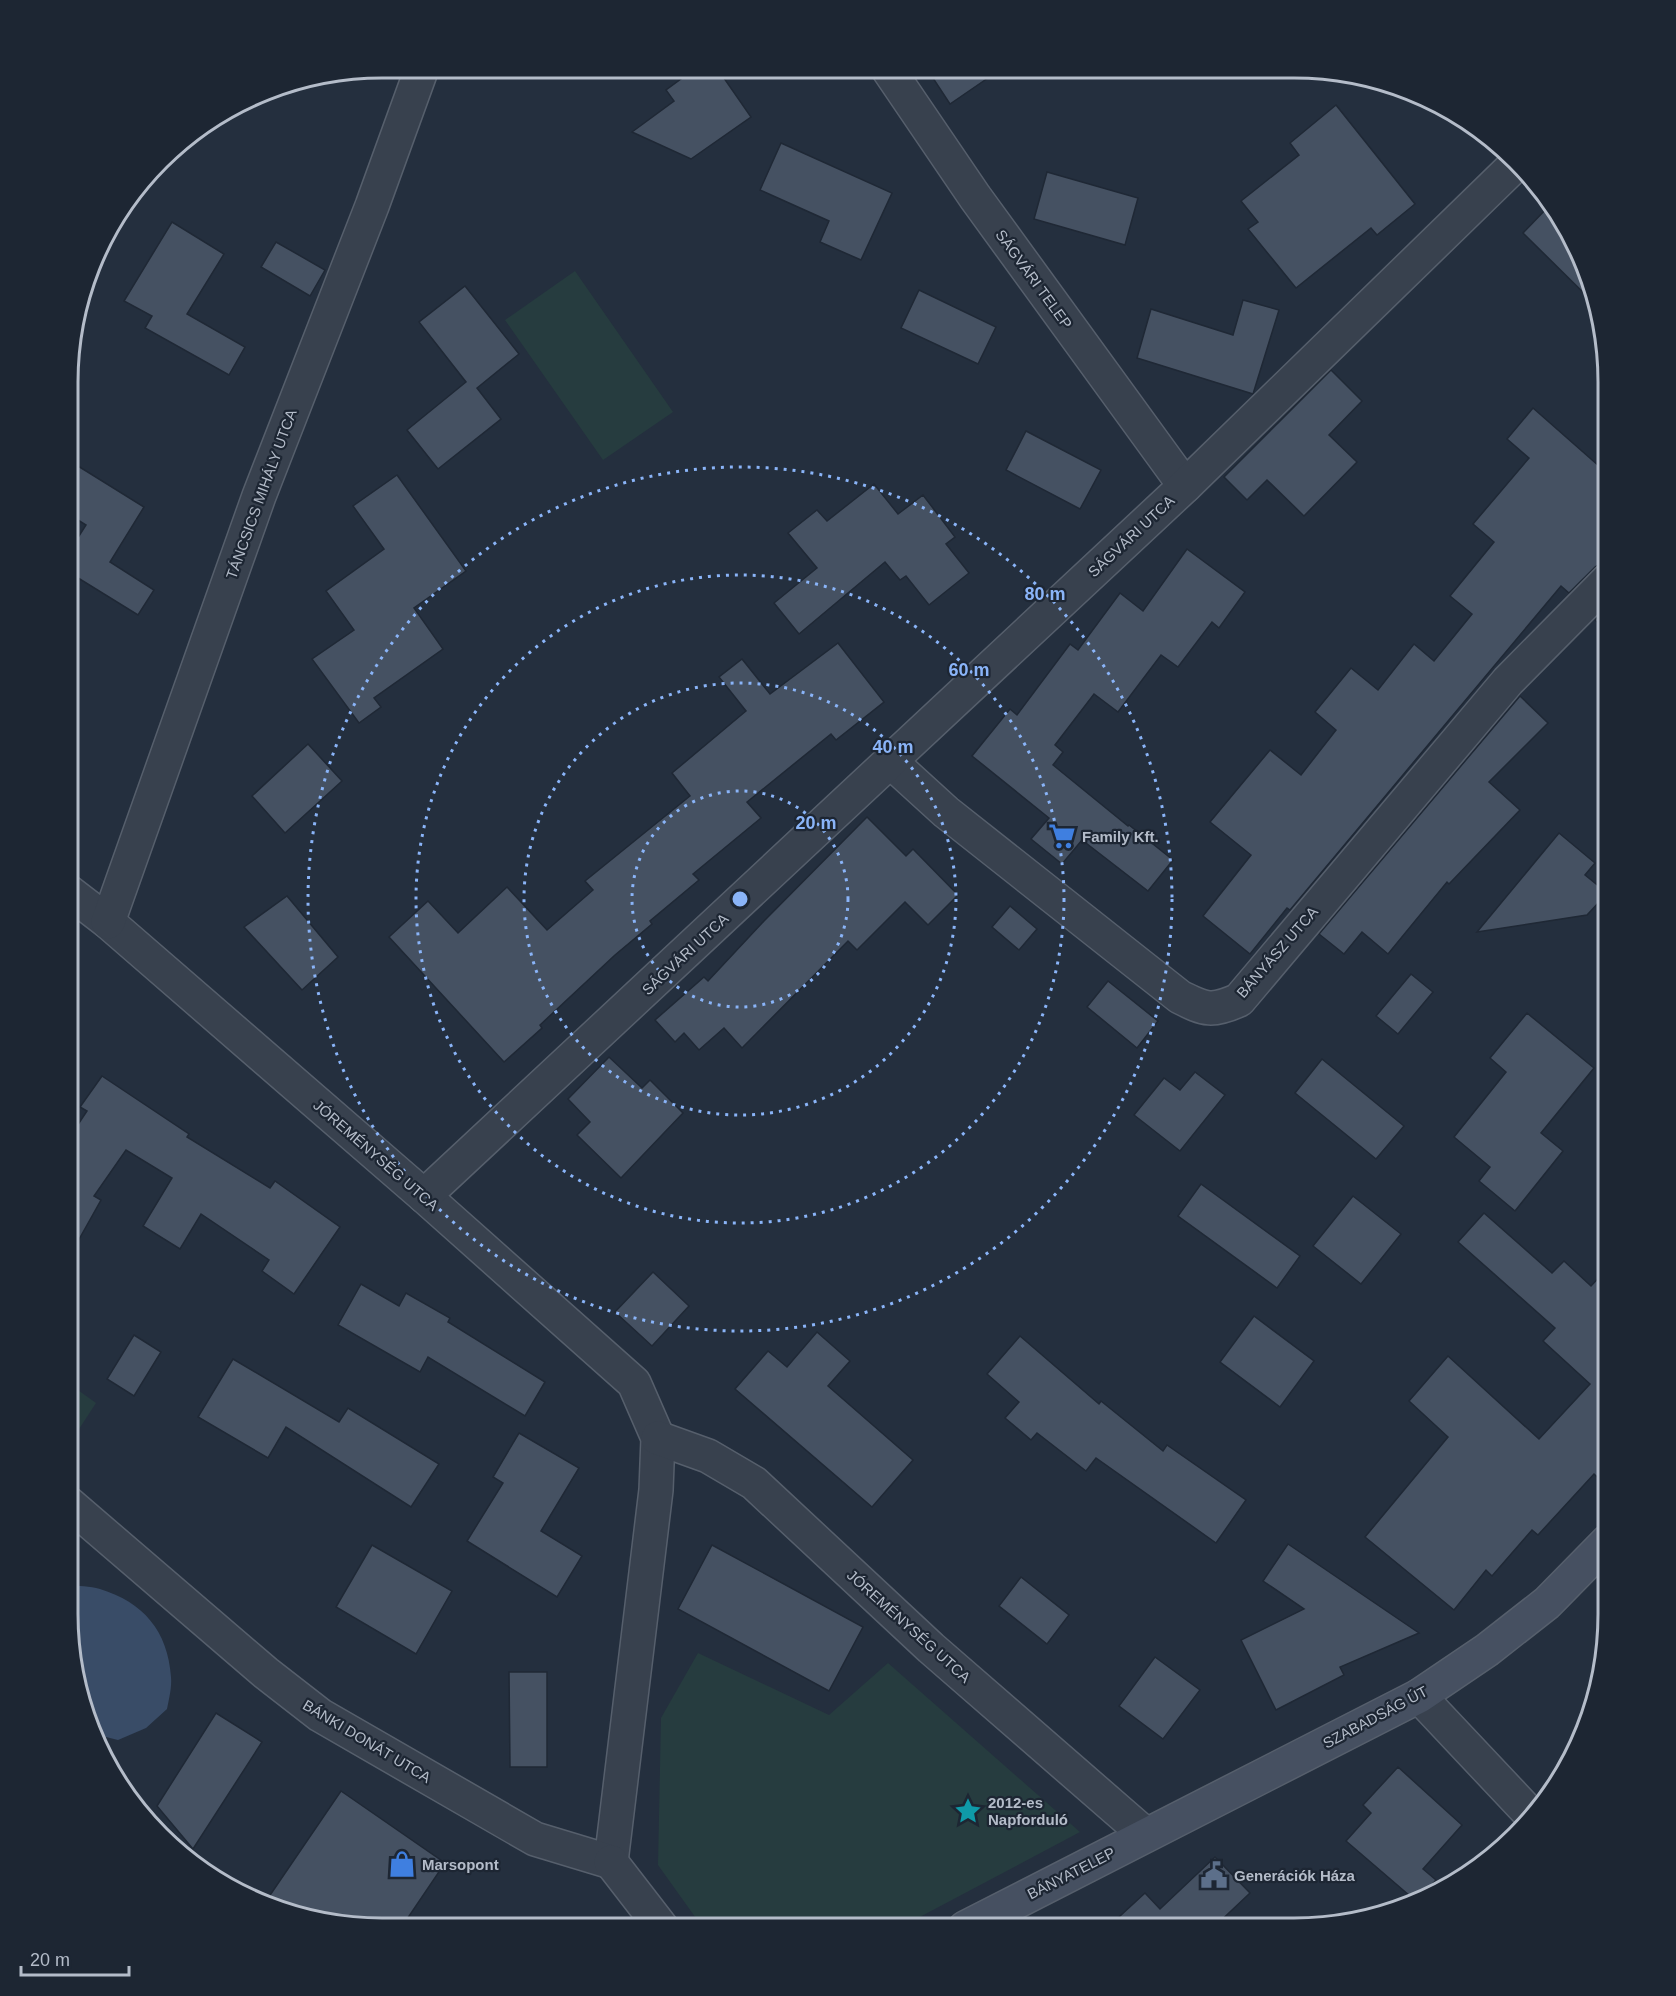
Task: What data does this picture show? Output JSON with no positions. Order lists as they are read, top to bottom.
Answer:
{
  "streets": {
    "main road": ["SZABADSÁG ÚT", "BÁNYATELEP"],
    "street": [
      "SÁGVÁRI TELEP",
      "TÁNCSICS MIHÁLY UTCA",
      "SÁGVÁRI UTCA",
      "BÁNYÁSZ UTCA",
      "JÓREMÉNYSÉG UTCA",
      "BÁNKI DONÁT UTCA"
    ]
  },
  "crossings": [
    ["SÁGVÁRI TELEP", "SÁGVÁRI UTCA"],
    ["TÁNCSICS MIHÁLY UTCA", "JÓREMÉNYSÉG UTCA"],
    ["SÁGVÁRI UTCA", "BÁNYÁSZ UTCA"],
    ["SÁGVÁRI UTCA", "JÓREMÉNYSÉG UTCA"],
    ["JÓREMÉNYSÉG UTCA", "SZABADSÁG ÚT"],
    ["JÓREMÉNYSÉG UTCA", "BÁNKI DONÁT UTCA"],
    ["JÓREMÉNYSÉG UTCA", "BÁNYATELEP"],
    ["SZABADSÁG ÚT", "BÁNYATELEP"]
  ],
  "places": {
    "supermarket": ["Family Kft."],
    "place": ["2012-es Napforduló"],
    "shop": ["Marsopont"],
    "public building": ["Generációk Háza"]
  },
  "scale_bar": "20 m",
  "rings": [
    "80 m",
    "60 m",
    "40 m",
    "20 m"
  ]
}
